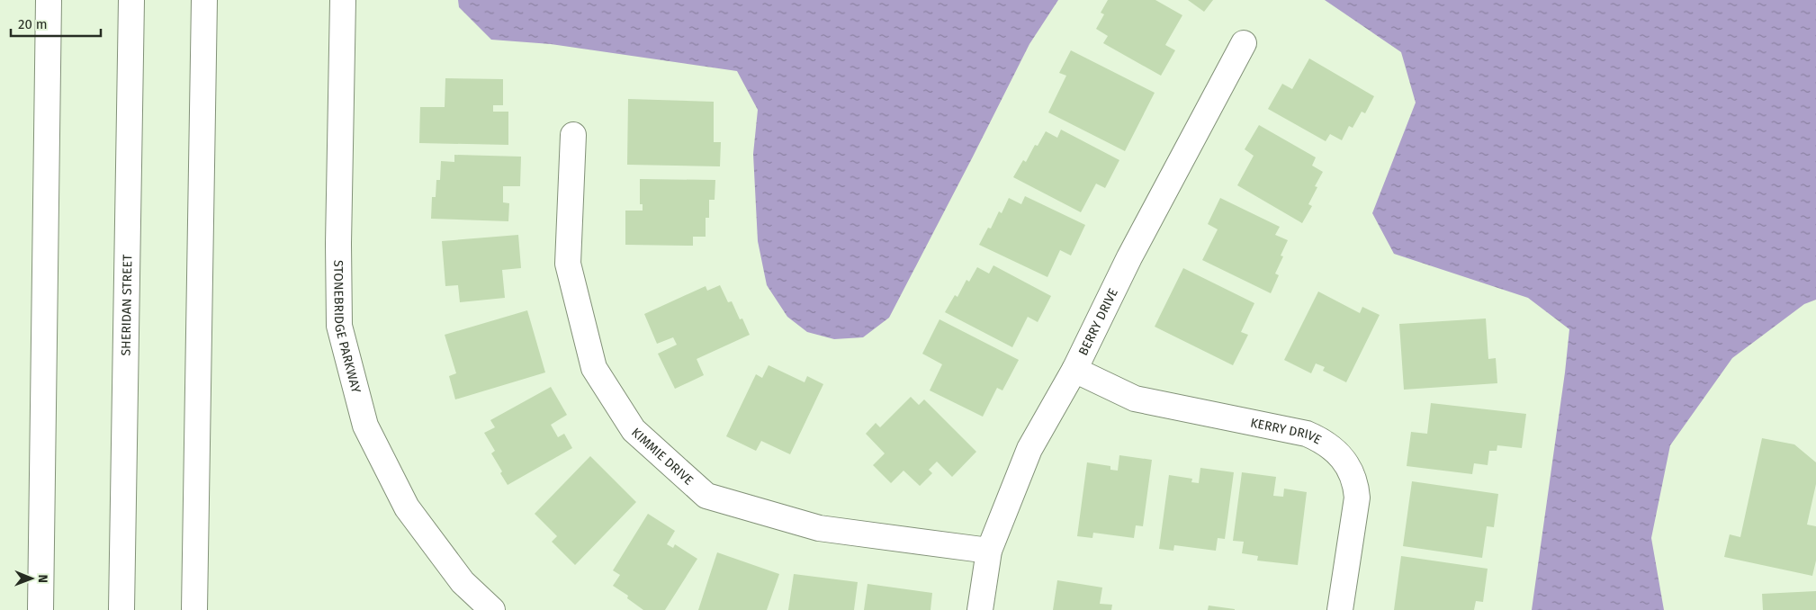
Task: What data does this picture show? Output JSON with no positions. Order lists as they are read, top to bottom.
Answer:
{
  "streets": {
    "street": [
      "SHERIDAN STREET",
      "BERRY DRIVE",
      "STONEBRIDGE PARKWAY",
      "KERRY DRIVE",
      "KIMMIE DRIVE"
    ]
  },
  "crossings": [
    ["BERRY DRIVE", "KERRY DRIVE"],
    ["BERRY DRIVE", "KIMMIE DRIVE"]
  ],
  "scale_bar": "20 m",
  "north": "right"
}
